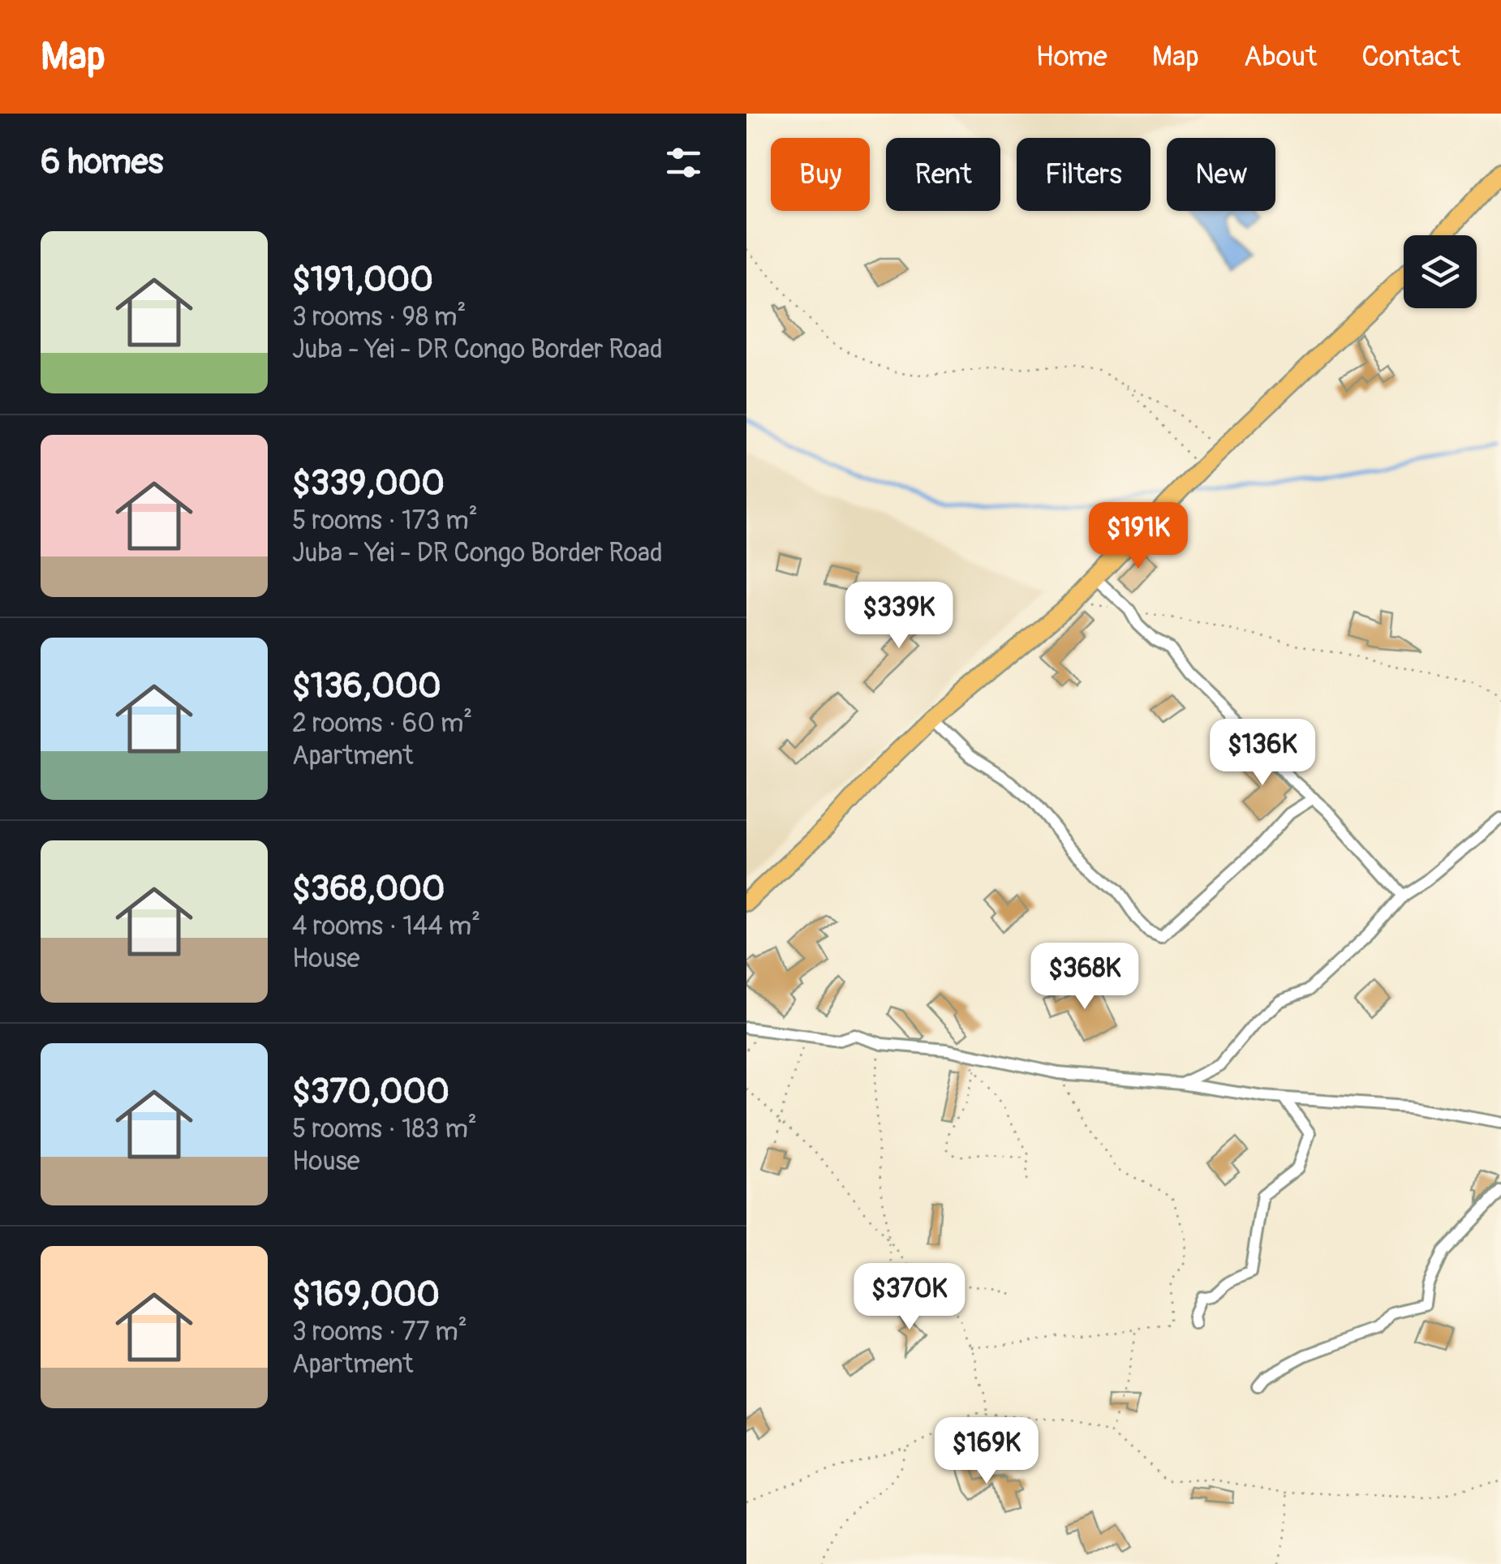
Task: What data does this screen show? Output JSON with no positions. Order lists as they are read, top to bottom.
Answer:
{
  "page": {
    "header": "Map",
    "nav": [
      "Home",
      "Map",
      "About",
      "Contact"
    ],
    "heading": "6 homes",
    "chip": [
      "Buy",
      "Rent",
      "Filters",
      "New"
    ],
    "list": [
      {
        "name": "$191,000",
        "note": "3 rooms · 98 m² · Juba - Yei - DR Congo Border Road"
      },
      {
        "name": "$339,000",
        "note": "5 rooms · 173 m² · Juba - Yei - DR Congo Border Road"
      },
      {
        "name": "$136,000",
        "note": "2 rooms · 60 m² · Apartment"
      },
      {
        "name": "$368,000",
        "note": "4 rooms · 144 m² · House"
      },
      {
        "name": "$370,000",
        "note": "5 rooms · 183 m² · House"
      },
      {
        "name": "$169,000",
        "note": "3 rooms · 77 m² · Apartment"
      }
    ],
    "price": [
      "$191K",
      "$339K",
      "$136K",
      "$368K",
      "$370K",
      "$169K"
    ]
  }
}
